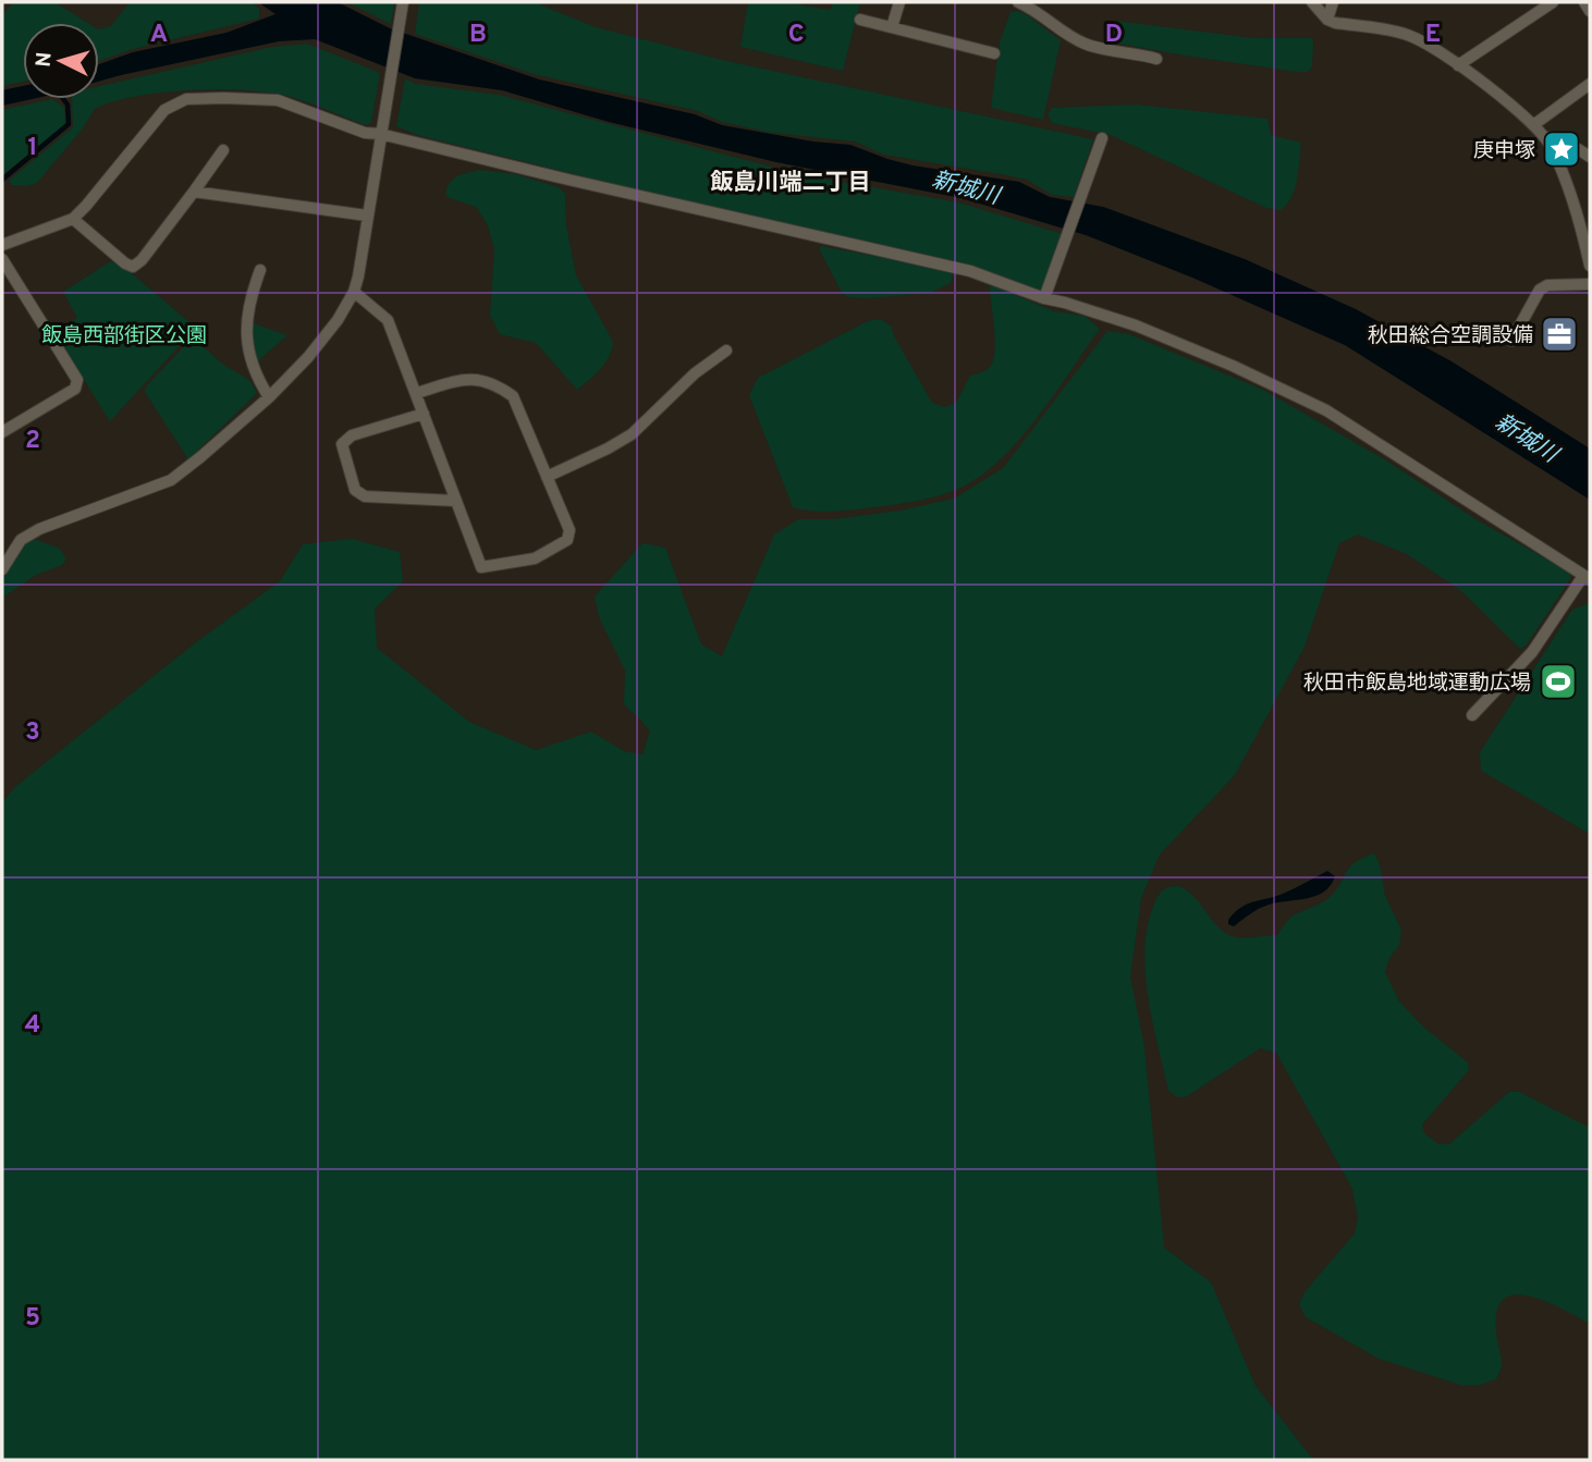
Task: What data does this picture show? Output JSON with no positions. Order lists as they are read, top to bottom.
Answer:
{
  "districts": ["飯島川端二丁目"],
  "water": ["新城川"],
  "parks": ["飯島西部街区公園"],
  "places": {
    "place": ["庚申塚"],
    "office": ["秋田総合空調設備"],
    "sports": ["秋田市飯島地域運動広場"]
  },
  "north": "left",
  "grid": {
    "columns": [
      "A",
      "B",
      "C",
      "D",
      "E"
    ],
    "rows": [
      "1",
      "2",
      "3",
      "4",
      "5"
    ]
  }
}
